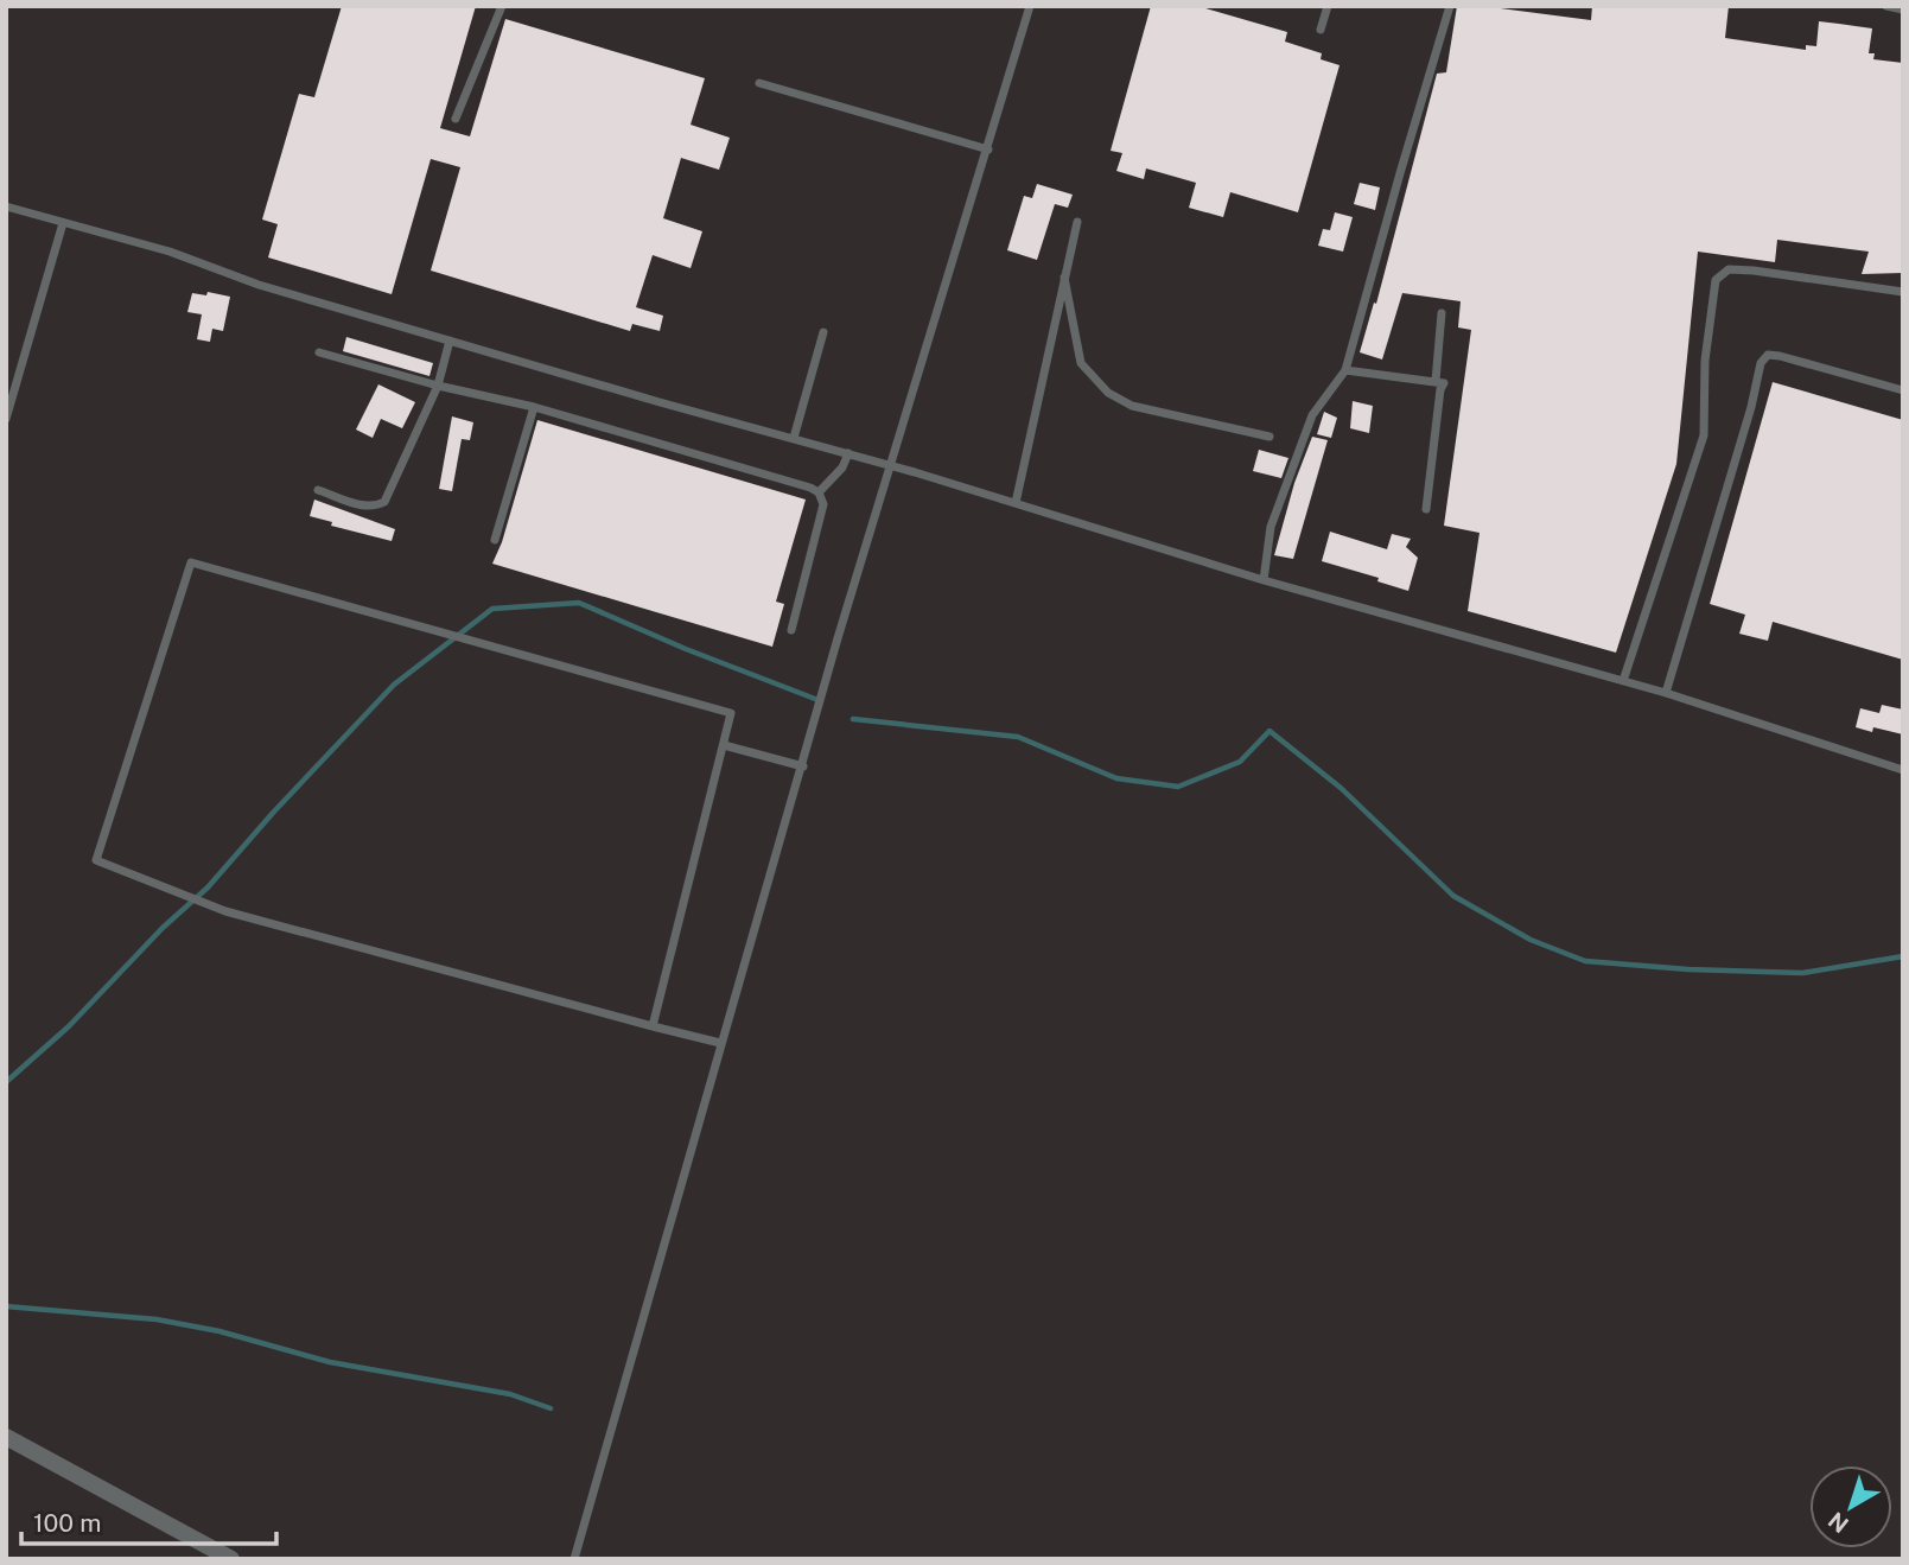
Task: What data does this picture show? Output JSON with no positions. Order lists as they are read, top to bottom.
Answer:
{
  "scale_bar": "100 m",
  "north": "bottom left"
}
